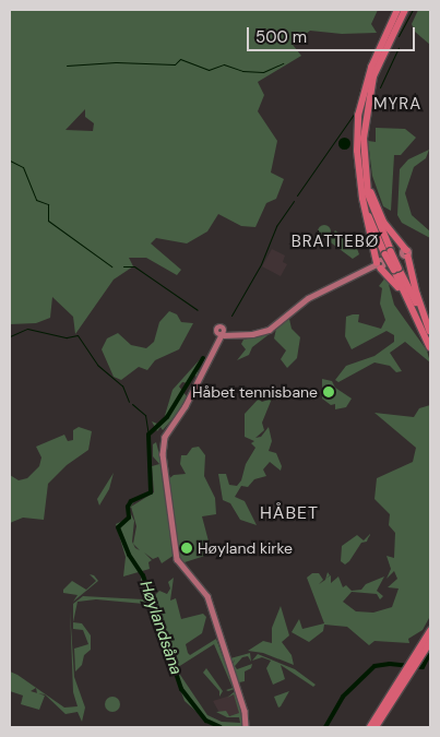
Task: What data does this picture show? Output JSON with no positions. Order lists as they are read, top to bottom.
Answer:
{
  "districts": ["MYRA", "BRATTEBØ", "HÅBET"],
  "water": ["Høylandsåna"],
  "places": ["Håbet tennisbane", "Høyland kirke"],
  "scale_bar": "500 m"
}
